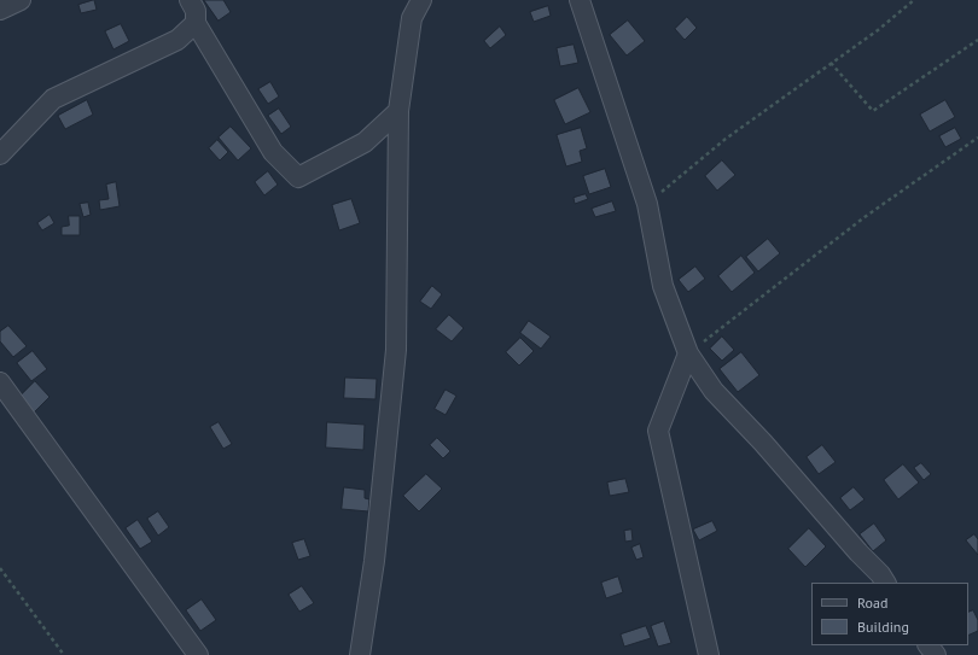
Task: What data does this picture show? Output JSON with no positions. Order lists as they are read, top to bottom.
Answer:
{
  "legend": ["Road", "Building"]
}
